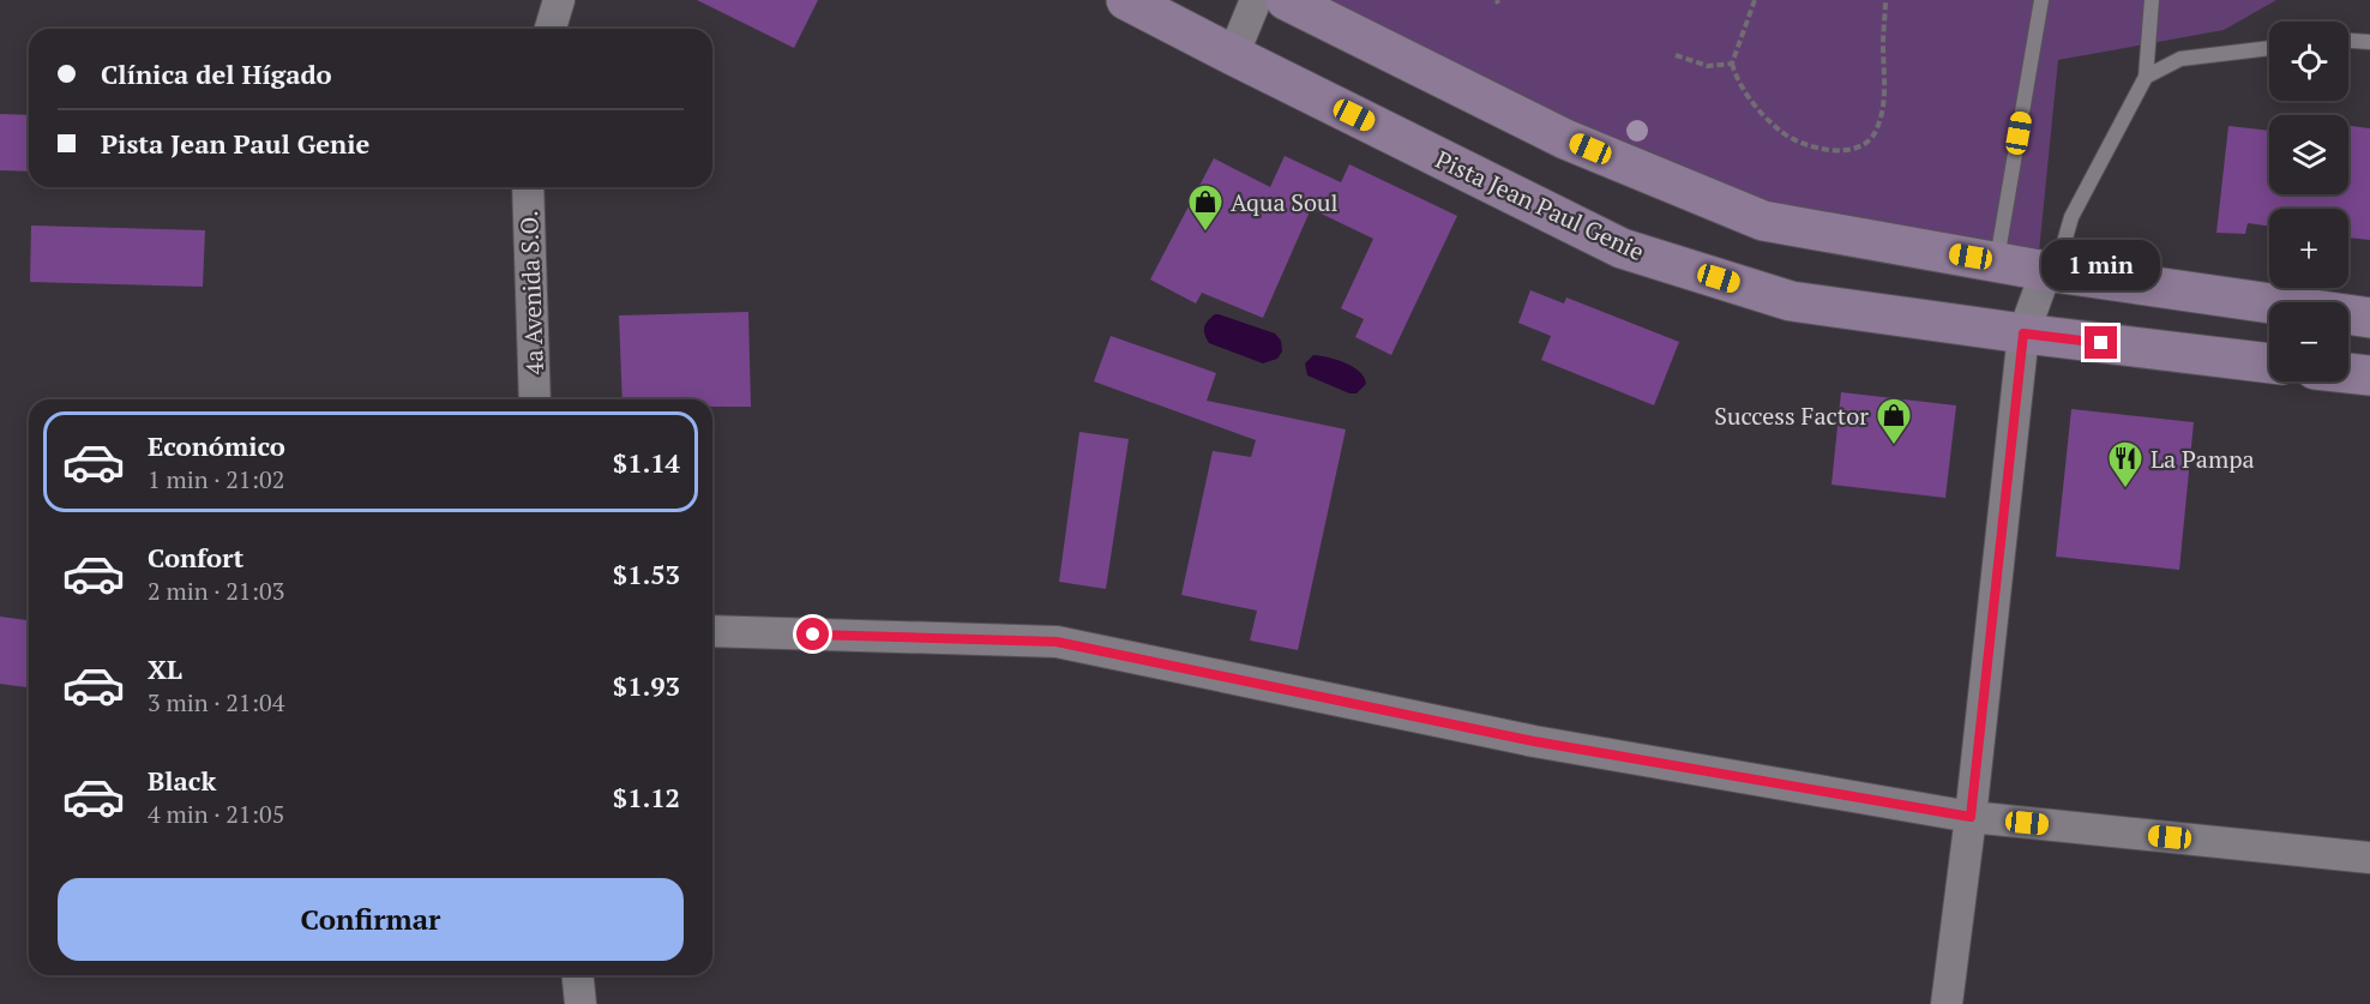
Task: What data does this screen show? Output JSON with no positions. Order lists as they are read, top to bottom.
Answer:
{
  "streets": {
    "main road": ["Pista Jean Paul Genie"],
    "street": ["4a Avenida S.O."]
  },
  "places": {
    "shop": ["Aqua Soul", "Success Factor"],
    "restaurant": ["La Pampa"]
  },
  "page": {
    "map_buttons": ["+", "−"],
    "banner": ["Clínica del Hígado", "Pista Jean Paul Genie"],
    "bubble": "1 min",
    "list": [
      {
        "name": "Económico",
        "note": "1 min · 21:02",
        "value": "$1.14"
      },
      {
        "name": "Confort",
        "note": "2 min · 21:03",
        "value": "$1.53"
      },
      {
        "name": "XL",
        "note": "3 min · 21:04",
        "value": "$1.93"
      },
      {
        "name": "Black",
        "note": "4 min · 21:05",
        "value": "$1.12"
      }
    ],
    "buttons": "Confirmar"
  }
}
